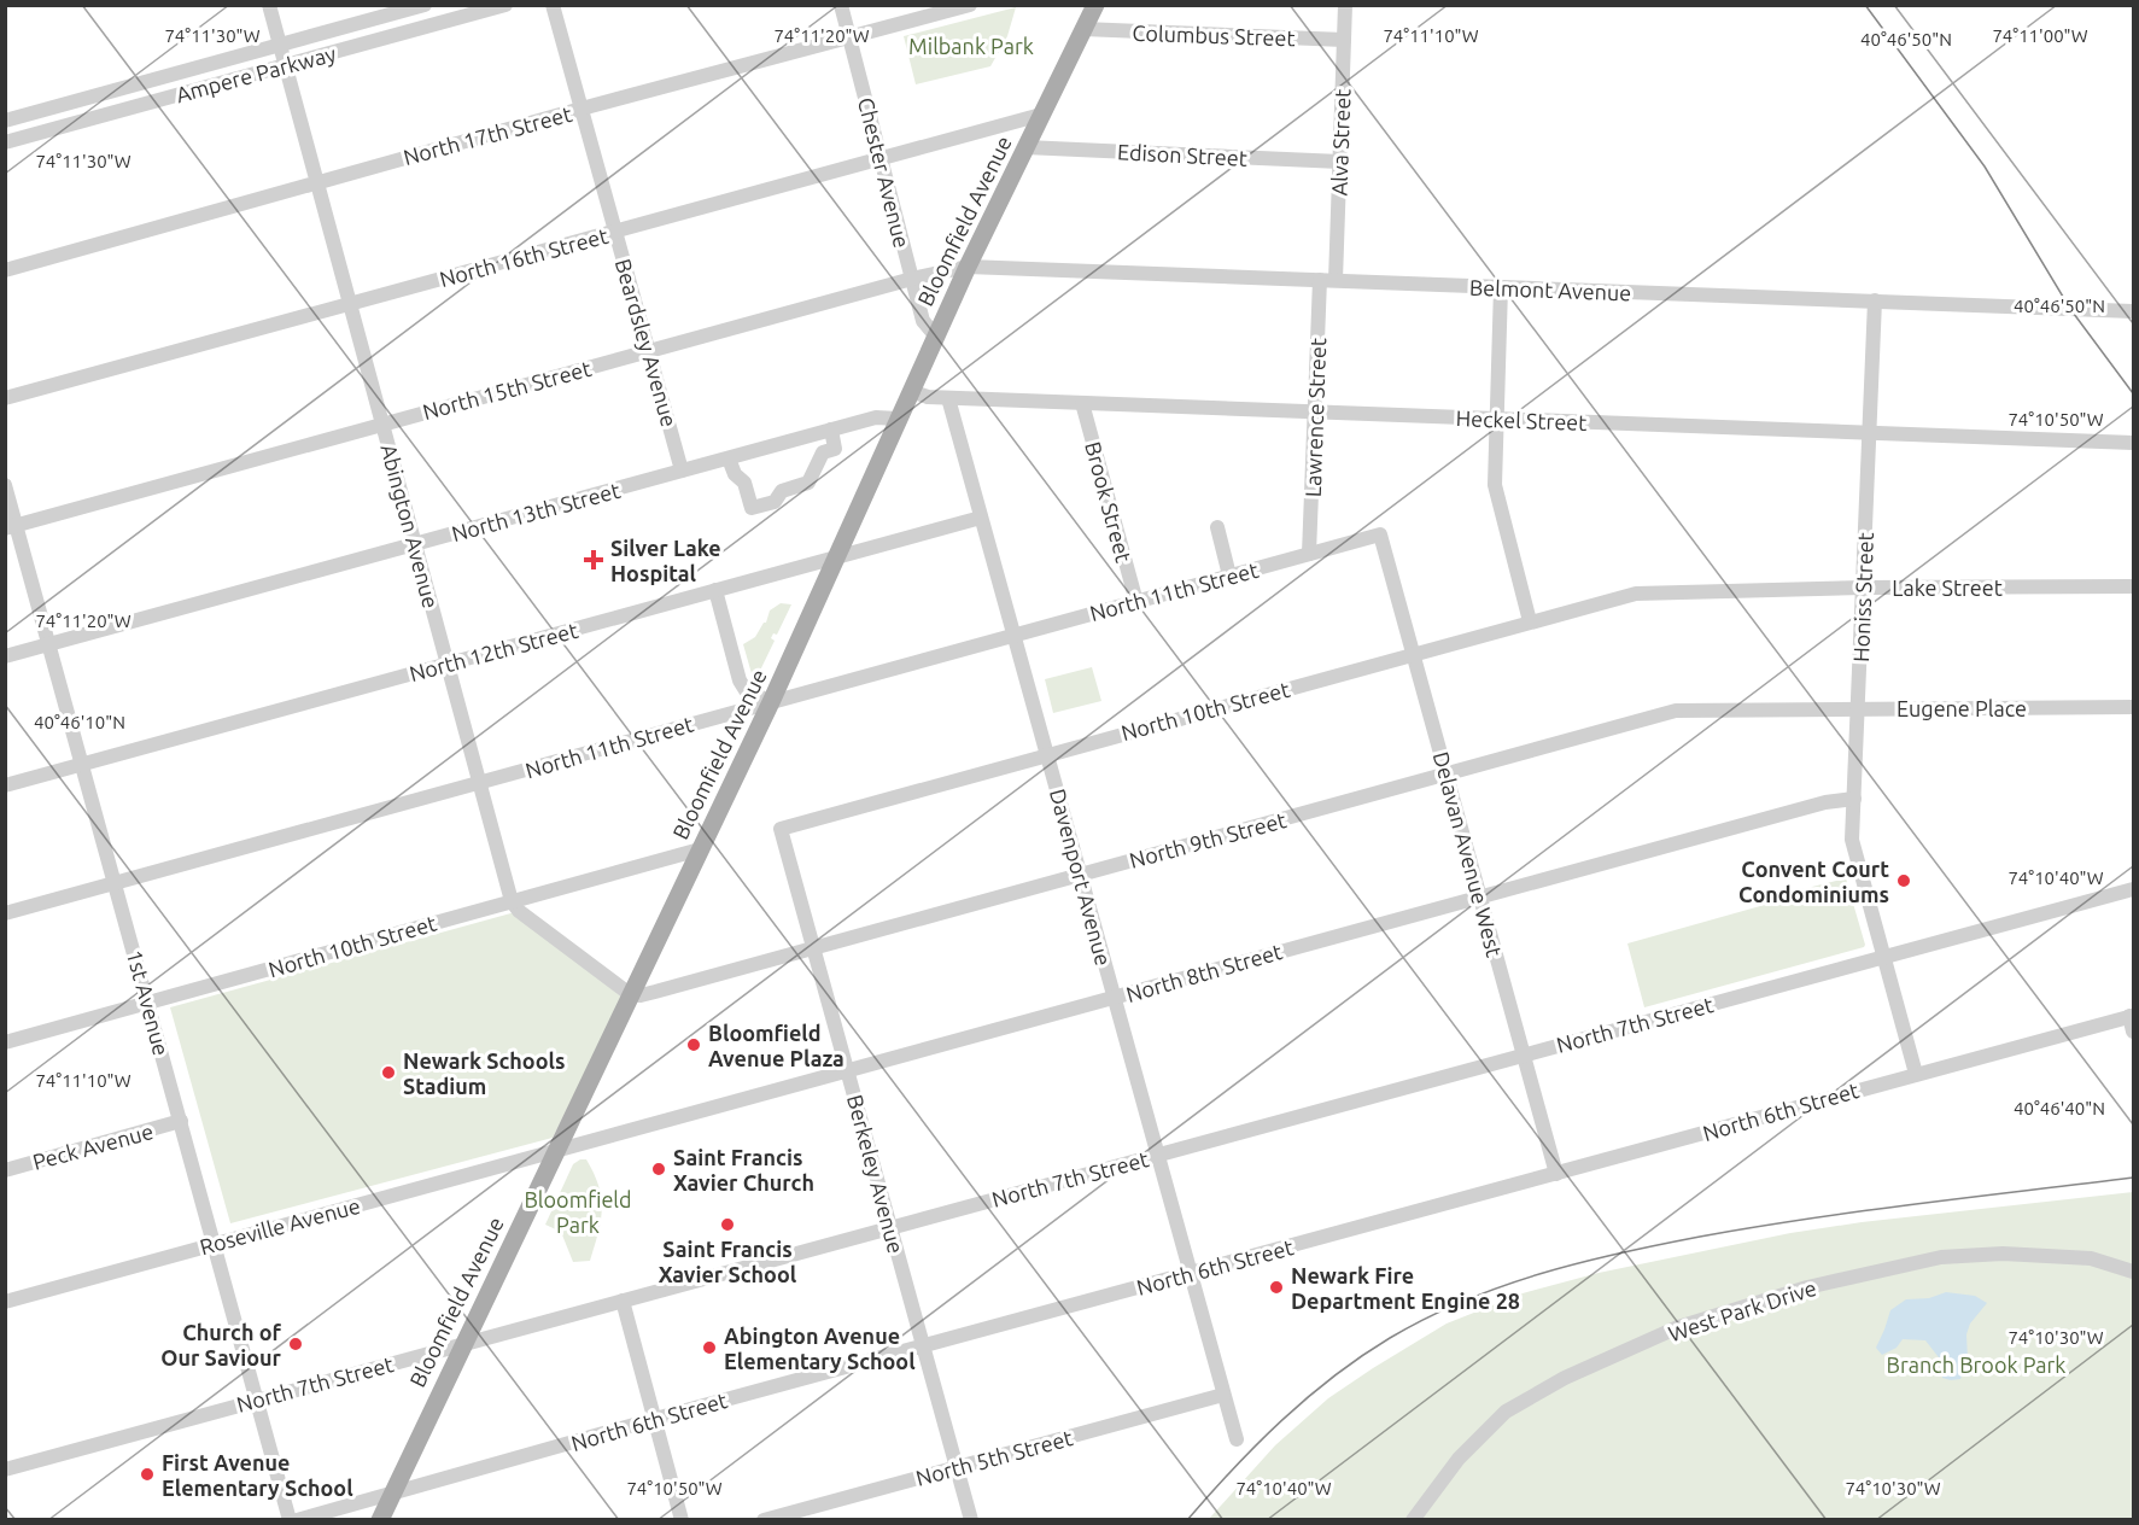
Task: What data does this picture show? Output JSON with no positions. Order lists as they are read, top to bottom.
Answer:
{
  "streets": {
    "main road": ["Bloomfield Avenue"],
    "street": [
      "Columbus Street",
      "Ampere Parkway",
      "North 17th Street",
      "Alva Street",
      "Edison Street",
      "Chester Avenue",
      "North 16th Street",
      "Belmont Avenue",
      "Beardsley Avenue",
      "North 15th Street",
      "Lawrence Street",
      "Heckel Street",
      "Brook Street",
      "North 13th Street",
      "Abington Avenue",
      "Lake Street",
      "North 11th Street",
      "Honiss Street",
      "North 12th Street",
      "Eugene Place",
      "North 10th Street",
      "North 9th Street",
      "Delavan Avenue West",
      "Davenport Avenue",
      "North 8th Street",
      "1st Avenue",
      "North 7th Street",
      "North 6th Street",
      "Peck Avenue",
      "Berkeley Avenue",
      "Roseville Avenue",
      "West Park Drive",
      "North 5th Street"
    ]
  },
  "crossings": [
    ["Columbus Street", "Alva Street"],
    ["Columbus Street", "Bloomfield Avenue"],
    ["Ampere Parkway", "Abington Avenue"],
    ["North 17th Street", "Chester Avenue"],
    ["North 17th Street", "Beardsley Avenue"],
    ["North 17th Street", "Abington Avenue"],
    ["Alva Street", "Edison Street"],
    ["Alva Street", "Belmont Avenue"],
    ["Alva Street", "Lawrence Street"],
    ["Edison Street", "Bloomfield Avenue"],
    ["Chester Avenue", "Bloomfield Avenue"],
    ["Chester Avenue", "North 16th Street"],
    ["Chester Avenue", "North 15th Street"],
    ["Bloomfield Avenue", "North 16th Street"],
    ["Bloomfield Avenue", "Belmont Avenue"],
    ["Bloomfield Avenue", "North 15th Street"],
    ["Bloomfield Avenue", "Heckel Street"],
    ["Bloomfield Avenue", "North 13th Street"],
    ["Bloomfield Avenue", "North 11th Street"],
    ["Bloomfield Avenue", "North 12th Street"],
    ["Bloomfield Avenue", "North 10th Street"],
    ["Bloomfield Avenue", "North 9th Street"],
    ["Bloomfield Avenue", "North 8th Street"],
    ["Bloomfield Avenue", "North 7th Street"],
    ["Bloomfield Avenue", "North 6th Street"],
    ["Bloomfield Avenue", "Roseville Avenue"],
    ["North 16th Street", "Beardsley Avenue"],
    ["North 16th Street", "Abington Avenue"],
    ["Belmont Avenue", "North 15th Street"],
    ["Belmont Avenue", "Lawrence Street"],
    ["Belmont Avenue", "Honiss Street"],
    ["Beardsley Avenue", "North 15th Street"],
    ["Beardsley Avenue", "North 13th Street"],
    ["North 15th Street", "Abington Avenue"],
    ["North 15th Street", "1st Avenue"],
    ["Lawrence Street", "Heckel Street"],
    ["Lawrence Street", "North 11th Street"],
    ["Heckel Street", "Brook Street"],
    ["Heckel Street", "Honiss Street"],
    ["Heckel Street", "Davenport Avenue"],
    ["Brook Street", "North 11th Street"],
    ["North 13th Street", "Abington Avenue"],
    ["North 13th Street", "1st Avenue"],
    ["Abington Avenue", "North 11th Street"],
    ["Abington Avenue", "North 12th Street"],
    ["Abington Avenue", "North 10th Street"],
    ["Lake Street", "Honiss Street"],
    ["Lake Street", "North 10th Street"],
    ["North 11th Street", "Delavan Avenue West"],
    ["North 11th Street", "Davenport Avenue"],
    ["North 11th Street", "1st Avenue"],
    ["Honiss Street", "Eugene Place"],
    ["Honiss Street", "North 8th Street"],
    ["Honiss Street", "North 7th Street"],
    ["Honiss Street", "North 6th Street"],
    ["North 12th Street", "Davenport Avenue"],
    ["North 12th Street", "1st Avenue"],
    ["Eugene Place", "North 9th Street"],
    ["North 10th Street", "Delavan Avenue West"],
    ["North 10th Street", "Davenport Avenue"],
    ["North 10th Street", "1st Avenue"],
    ["North 10th Street", "Berkeley Avenue"],
    ["North 9th Street", "Delavan Avenue West"],
    ["North 9th Street", "Davenport Avenue"],
    ["North 9th Street", "Berkeley Avenue"],
    ["Delavan Avenue West", "North 8th Street"],
    ["Delavan Avenue West", "North 7th Street"],
    ["Delavan Avenue West", "North 6th Street"],
    ["Davenport Avenue", "North 8th Street"],
    ["Davenport Avenue", "North 7th Street"],
    ["Davenport Avenue", "North 6th Street"],
    ["Davenport Avenue", "North 5th Street"],
    ["North 8th Street", "Berkeley Avenue"],
    ["North 8th Street", "Roseville Avenue"],
    ["1st Avenue", "North 7th Street"],
    ["1st Avenue", "Peck Avenue"],
    ["1st Avenue", "Roseville Avenue"],
    ["North 7th Street", "Berkeley Avenue"],
    ["North 6th Street", "Berkeley Avenue"],
    ["Berkeley Avenue", "North 5th Street"]
  ],
  "parks": ["Milbank Park", "Bloomfield Park", "Branch Brook Park"],
  "places": {
    "health": ["Silver Lake Hospital"],
    "other": [
      "Convent Court Condominiums",
      "Bloomfield Avenue Plaza",
      "Newark Schools Stadium",
      "Saint Francis Xavier Church",
      "Saint Francis Xavier School",
      "Newark Fire Department Engine 28",
      "Church of Our Saviour",
      "Abington Avenue Elementary School",
      "First Avenue Elementary School"
    ]
  },
  "coordinates": [
    "74°11'30\"W",
    "74°11'20\"W",
    "74°11'10\"W",
    "74°11'00\"W",
    "40°46'50\"N",
    "74°10'50\"W",
    "40°46'10\"N",
    "74°10'40\"W",
    "40°46'40\"N",
    "74°10'30\"W"
  ]
}
